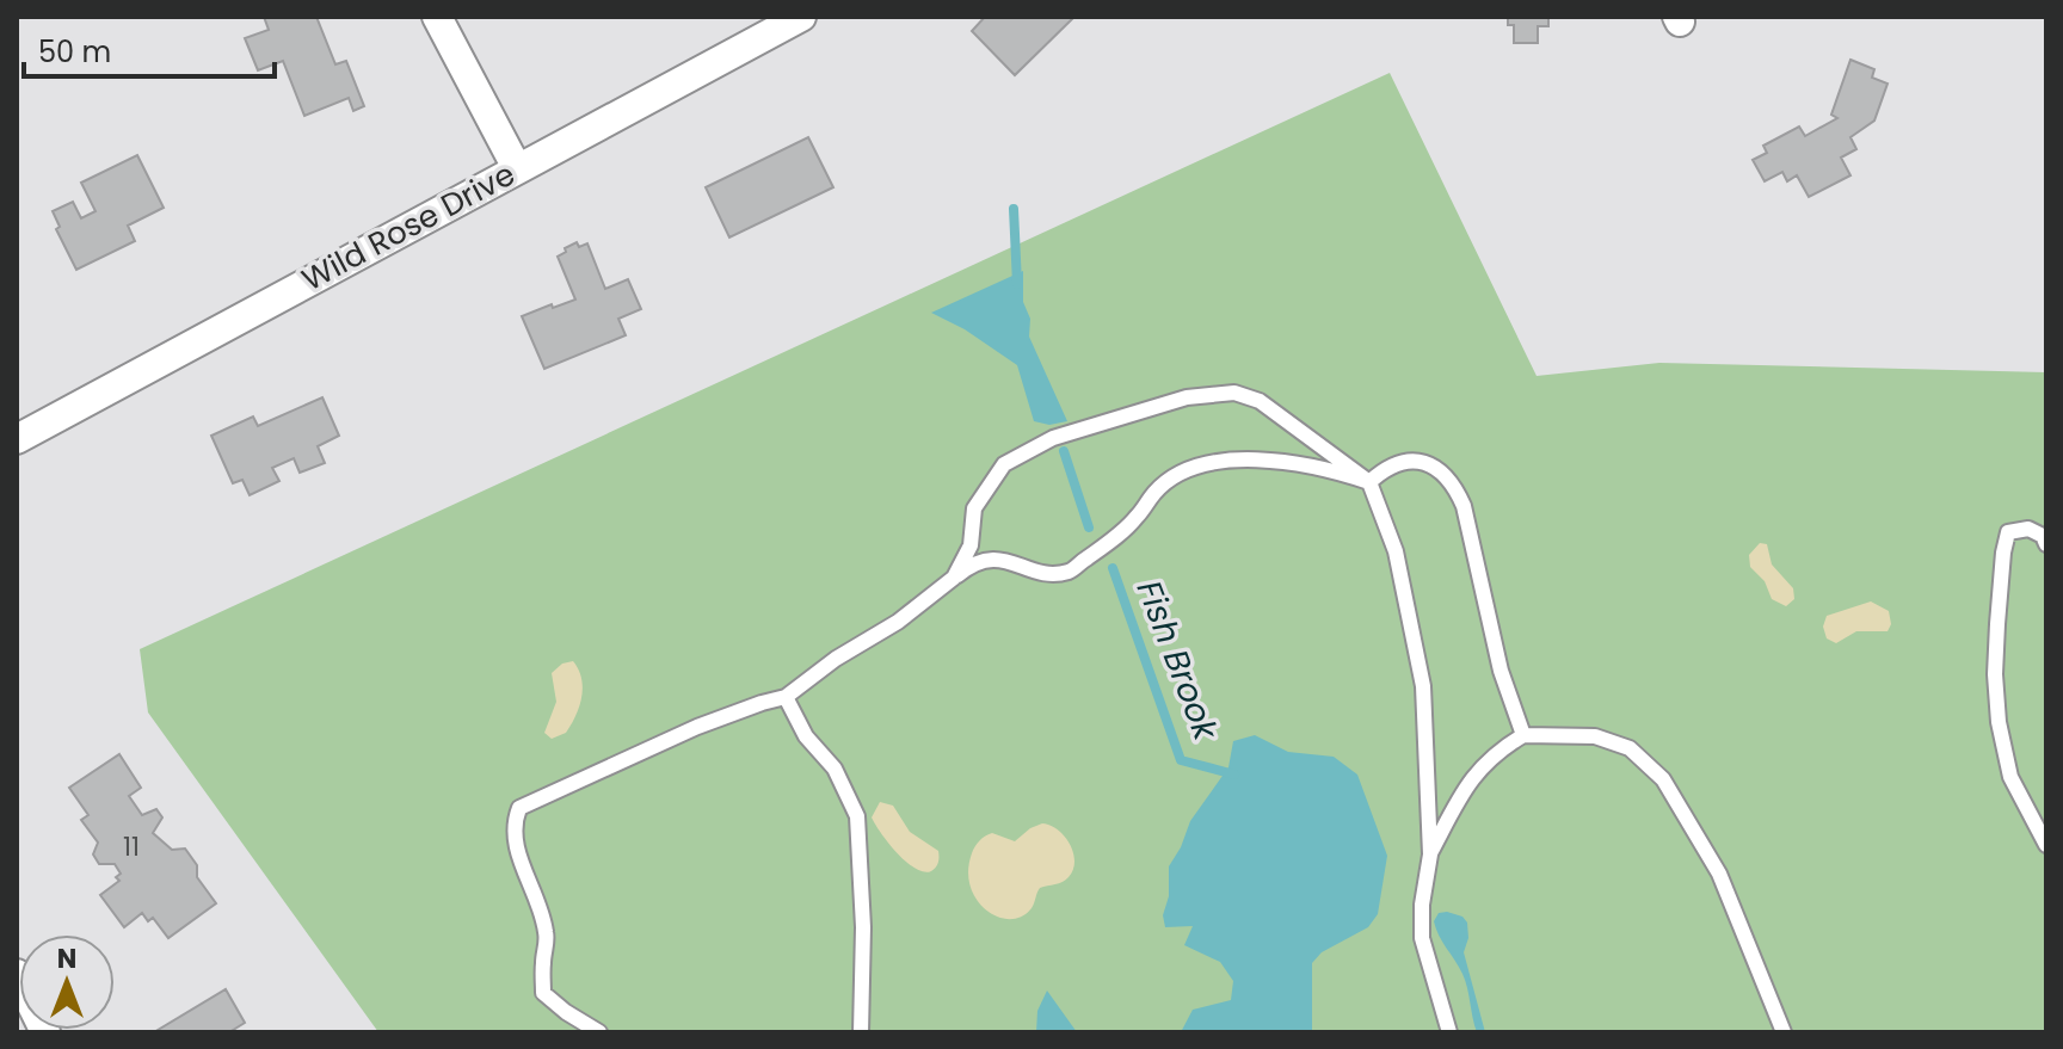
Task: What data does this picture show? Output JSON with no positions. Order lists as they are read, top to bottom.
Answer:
{
  "streets": {
    "street": ["Wild Rose Drive"]
  },
  "water": ["Fish Brook"],
  "house_numbers": ["11"],
  "scale_bar": "50 m",
  "north": "top"
}
